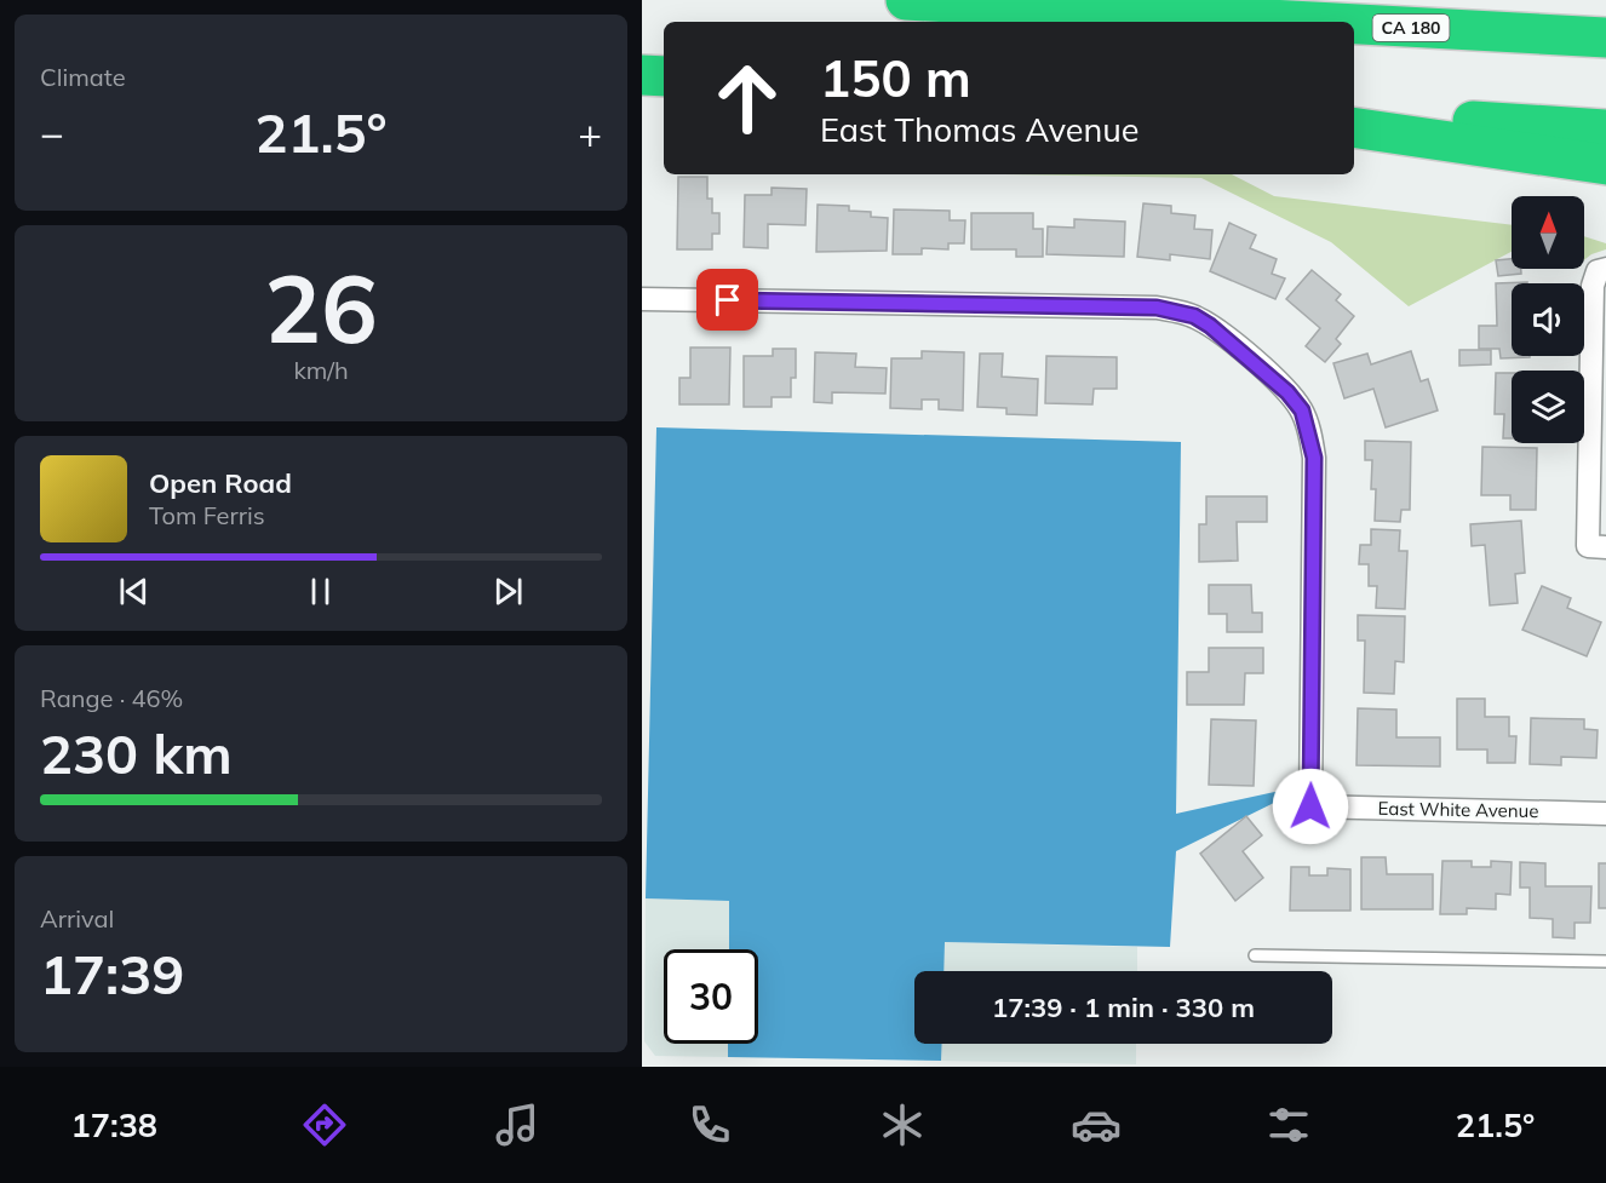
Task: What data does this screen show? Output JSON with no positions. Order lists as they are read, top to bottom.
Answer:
{
  "streets": {
    "highway": ["CA 180"],
    "street": ["East White Avenue"]
  },
  "north": "top",
  "page": {
    "tile": [
      "Climate",
      ["26", "km/h"],
      ["Range · 46%", "230 km"],
      ["Arrival", "17:39"]
    ],
    "turn": ["150 m", "East Thomas Avenue"],
    "heat": ["−", "21.5°", "+"],
    "song": ["Open Road", "Tom Ferris"],
    "limit": "30",
    "trip": "17:39 · 1 min · 330 m",
    "tabs": ["17:38", "21.5°"]
  }
}
